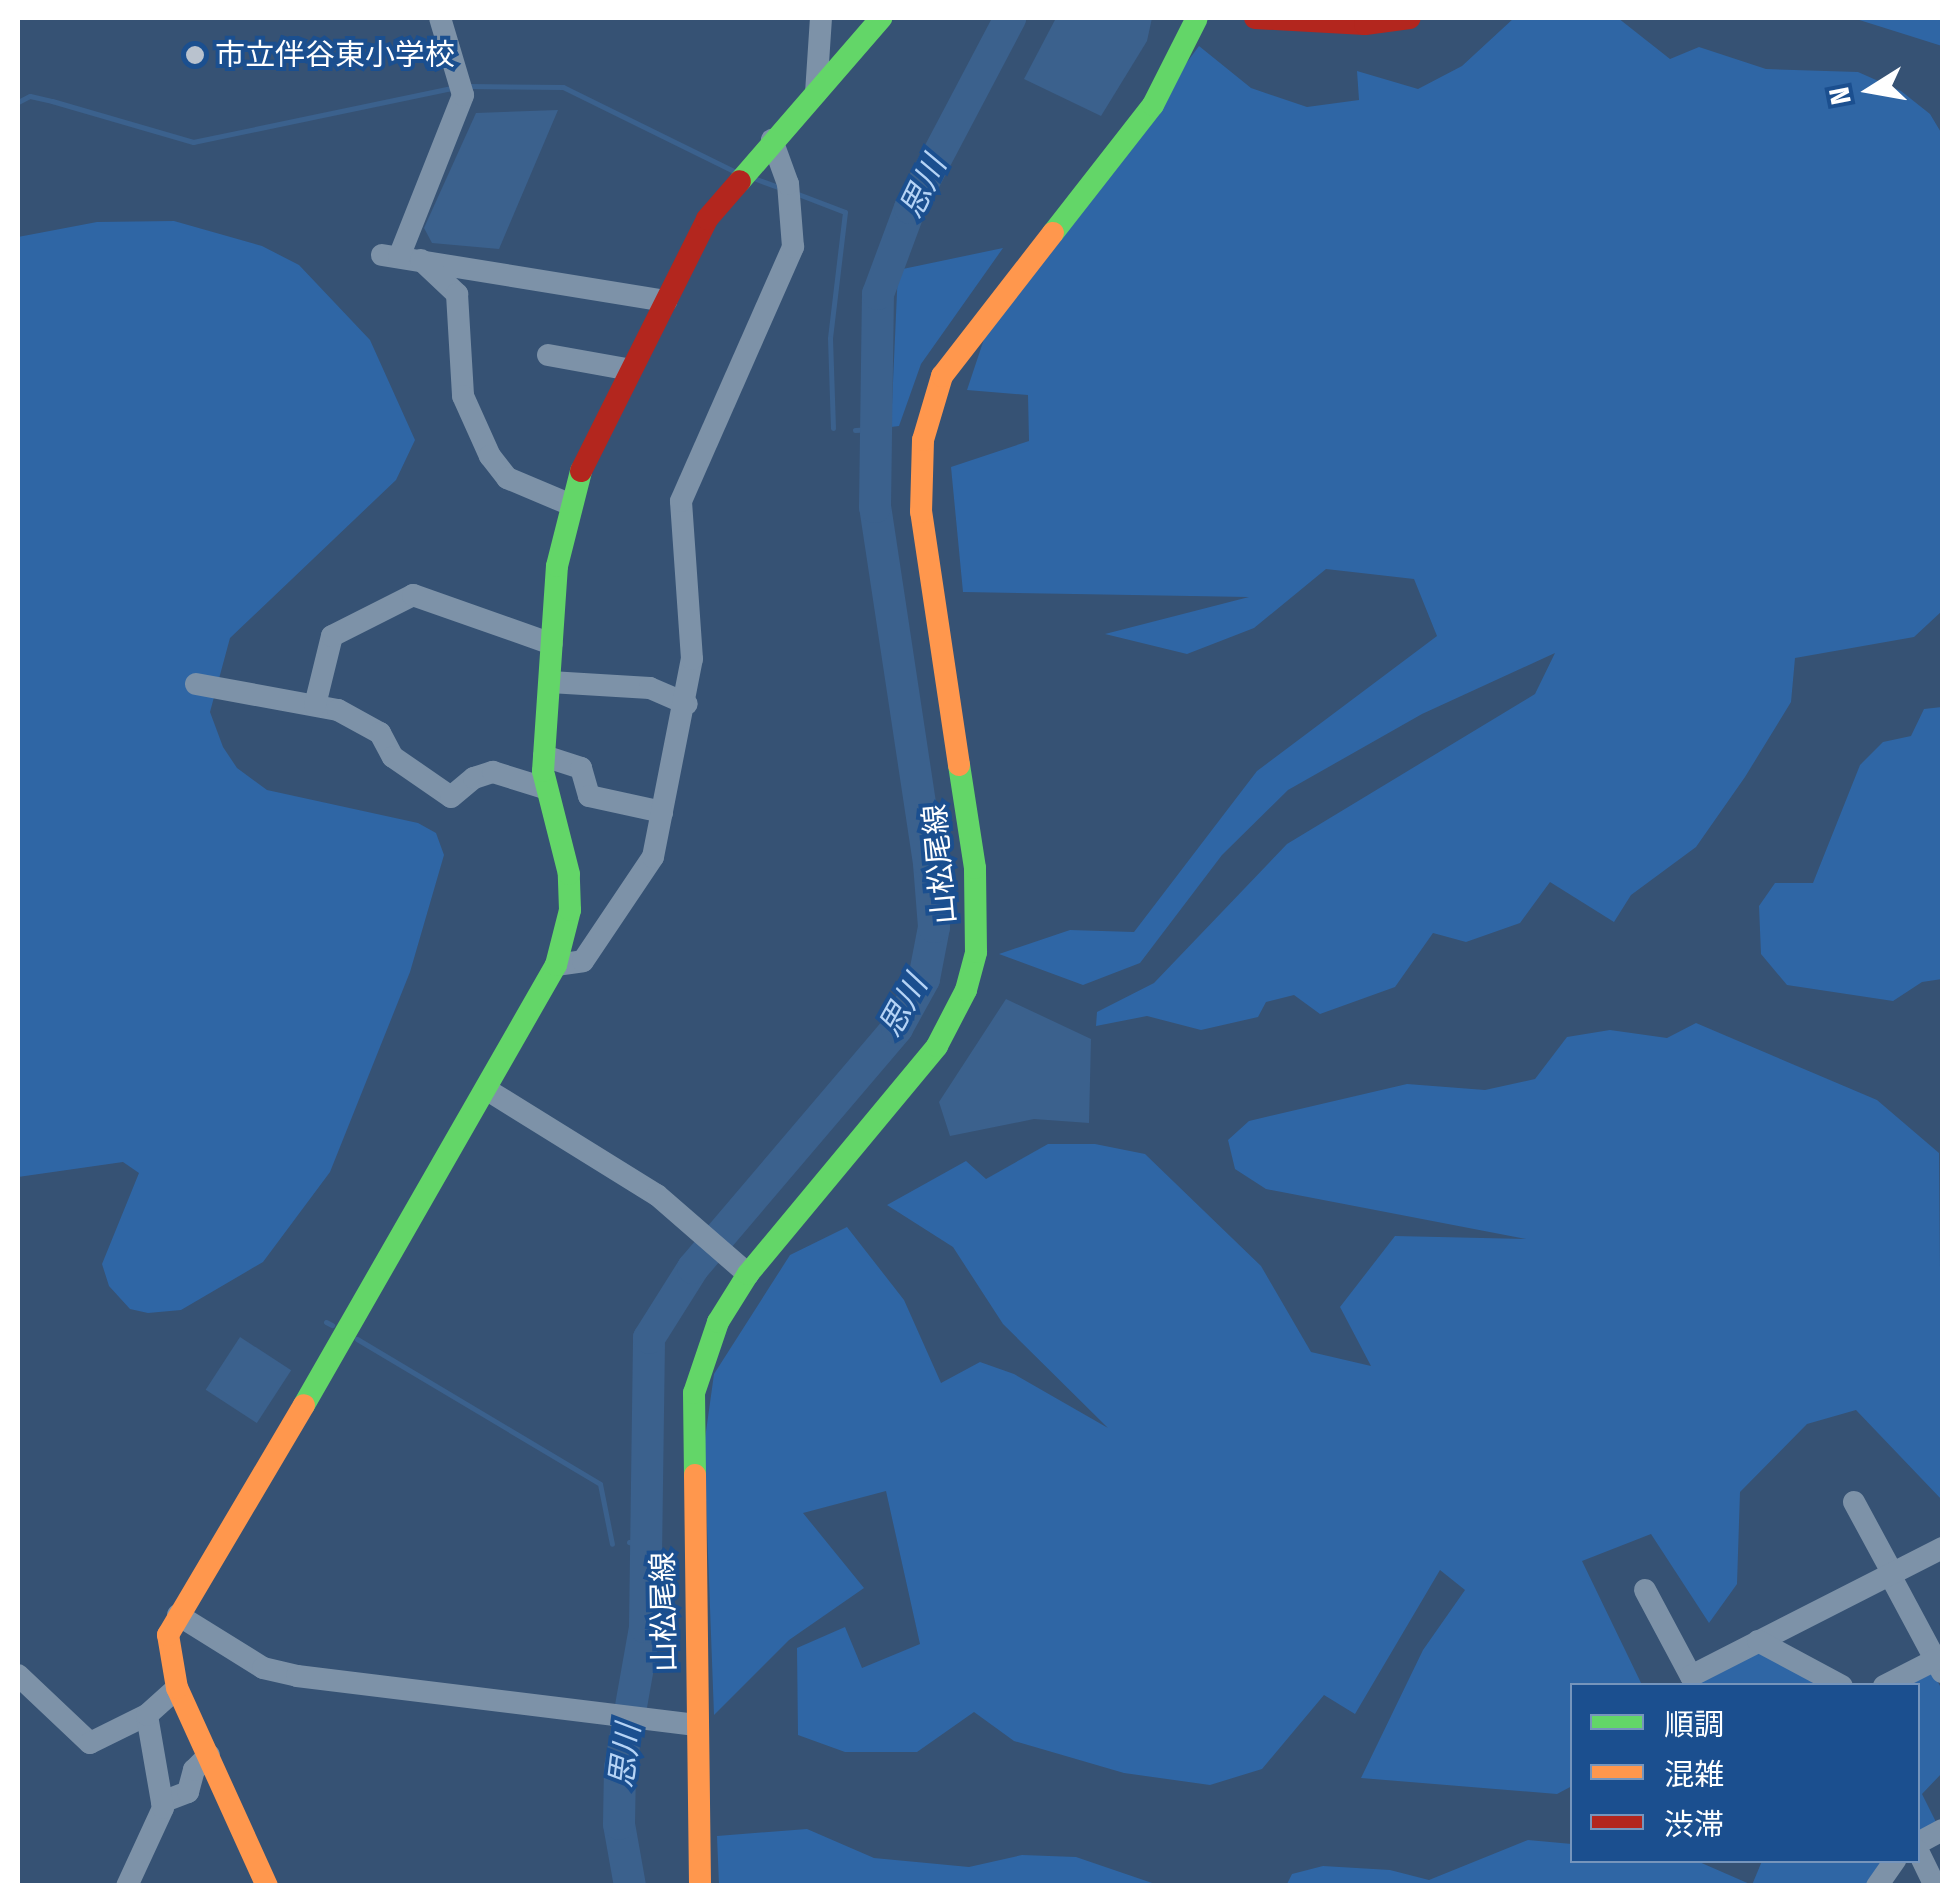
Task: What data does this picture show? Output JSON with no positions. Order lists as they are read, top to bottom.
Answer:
{
  "streets": {
    "street": ["山松尾線"]
  },
  "water": ["思川"],
  "places": ["市立伴谷東小学校"],
  "legend": ["順調", "混雑", "渋滞"],
  "north": "left"
}
